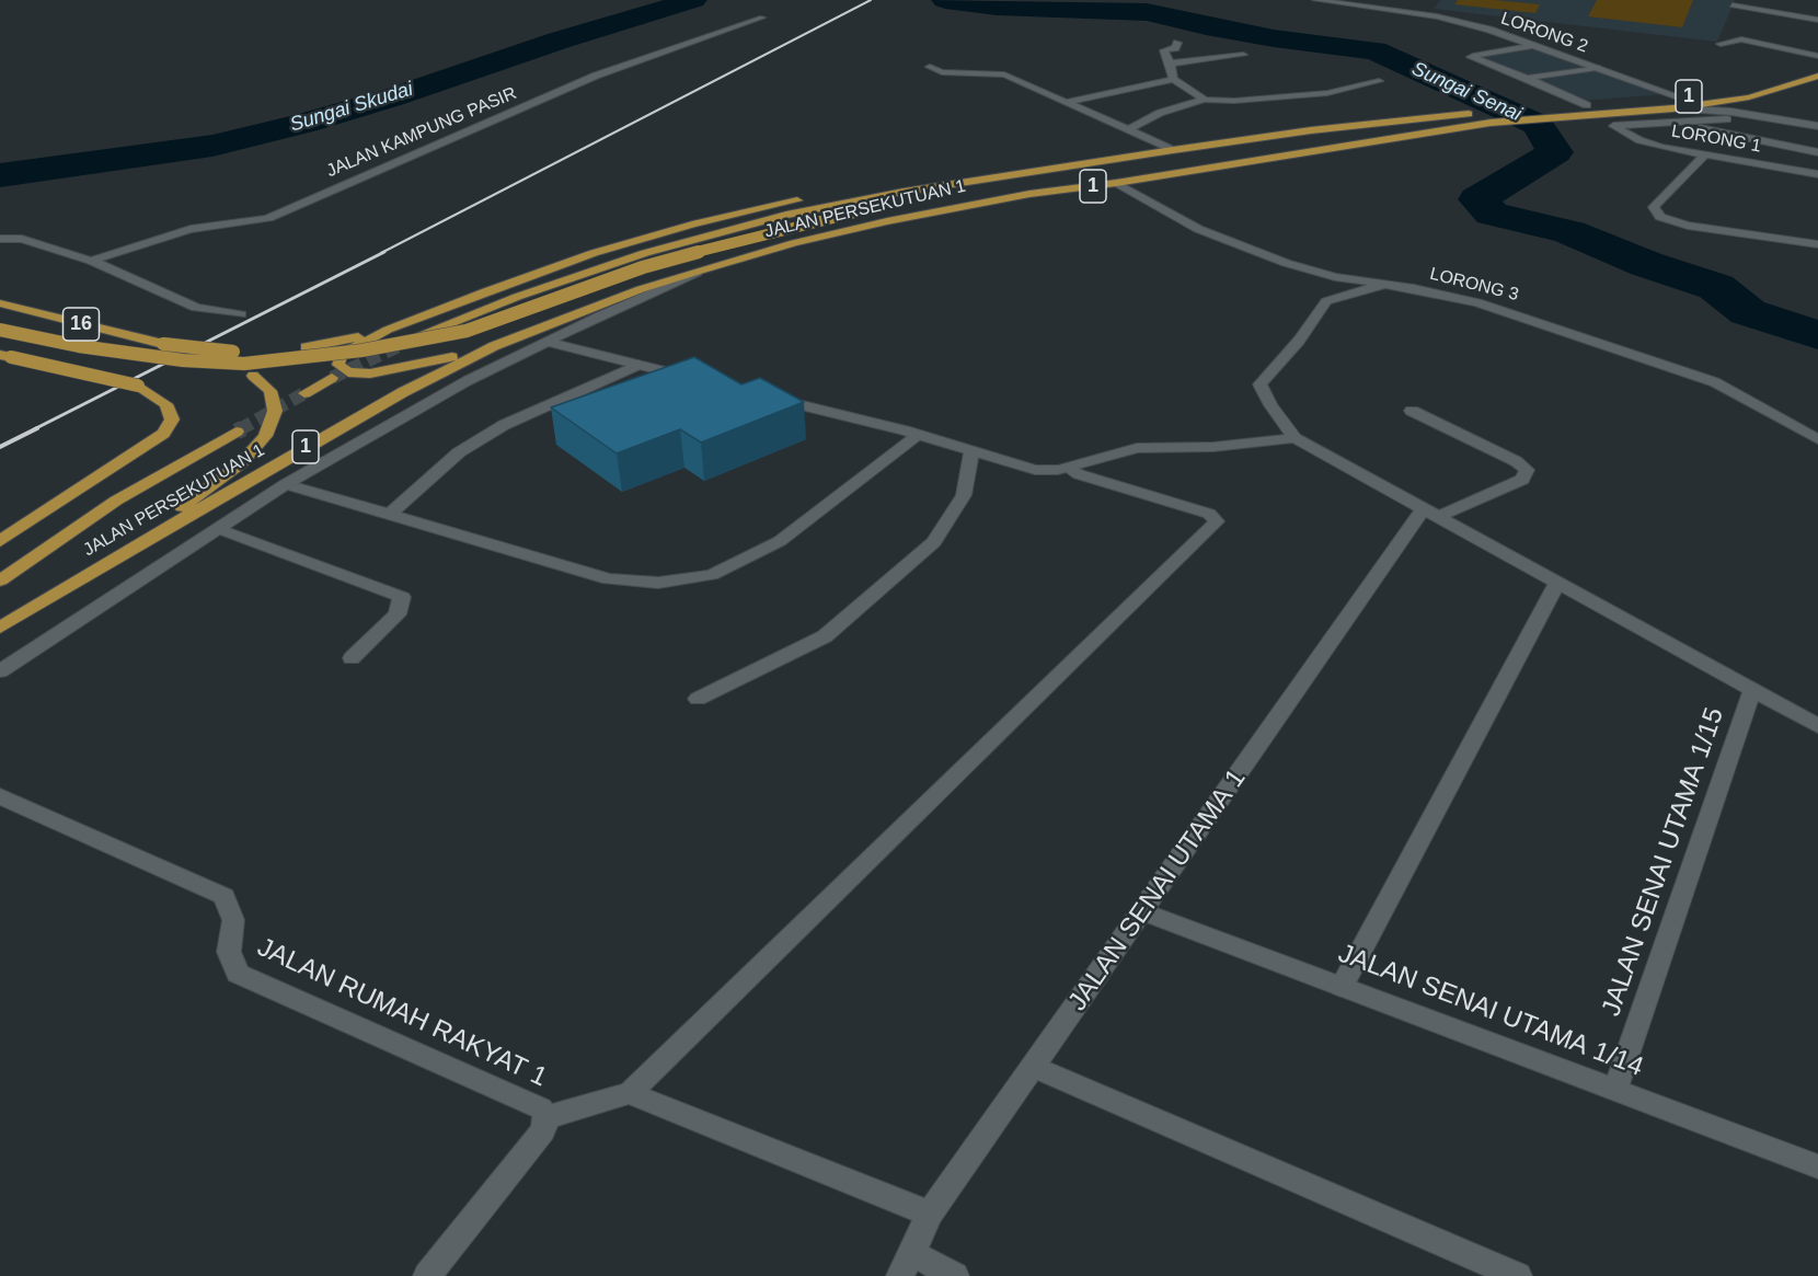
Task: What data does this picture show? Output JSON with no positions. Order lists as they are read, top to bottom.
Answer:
{
  "streets": {
    "highway": ["1", "JALAN PERSEKUTUAN 1", "16"],
    "street": [
      "LORONG 2",
      "JALAN KAMPUNG PASIR",
      "LORONG 1",
      "LORONG 3",
      "JALAN SENAI UTAMA 1/15",
      "JALAN SENAI UTAMA 1",
      "JALAN SENAI UTAMA 1/14",
      "JALAN RUMAH RAKYAT 1"
    ]
  },
  "crossings": [
    ["LORONG 2", "JALAN PERSEKUTUAN 1"],
    ["JALAN PERSEKUTUAN 1", "LORONG 3"],
    ["JALAN SENAI UTAMA 1/15", "JALAN SENAI UTAMA 1/14"],
    ["JALAN SENAI UTAMA 1", "JALAN SENAI UTAMA 1/14"]
  ],
  "water": ["Sungai Senai", "Sungai Skudai"]
}
